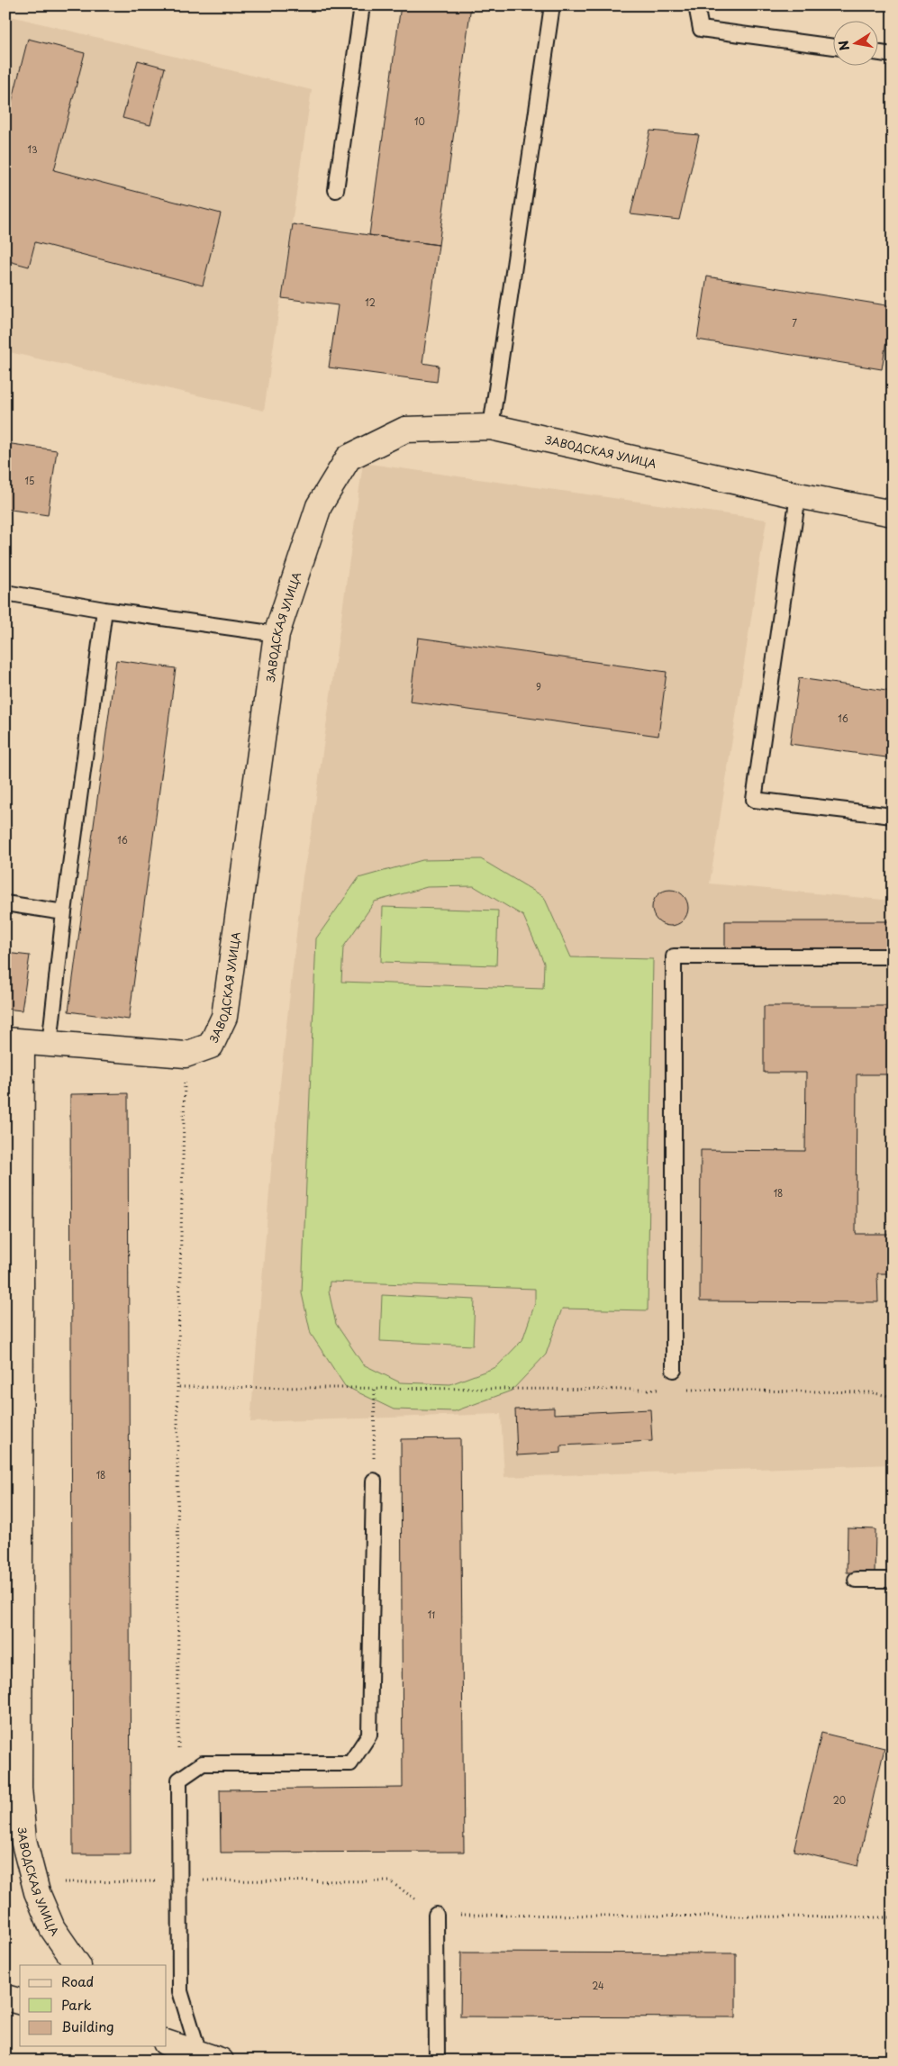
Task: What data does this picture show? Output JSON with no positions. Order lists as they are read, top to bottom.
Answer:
{
  "streets": {
    "street": ["ЗАВОДСКАЯ УЛИЦА"]
  },
  "house_numbers": [
    "10",
    "13",
    "12",
    "7",
    "15",
    "9",
    "16",
    "16",
    "18",
    "18",
    "11",
    "20",
    "24"
  ],
  "legend": ["Road", "Park", "Building"],
  "north": "left"
}
